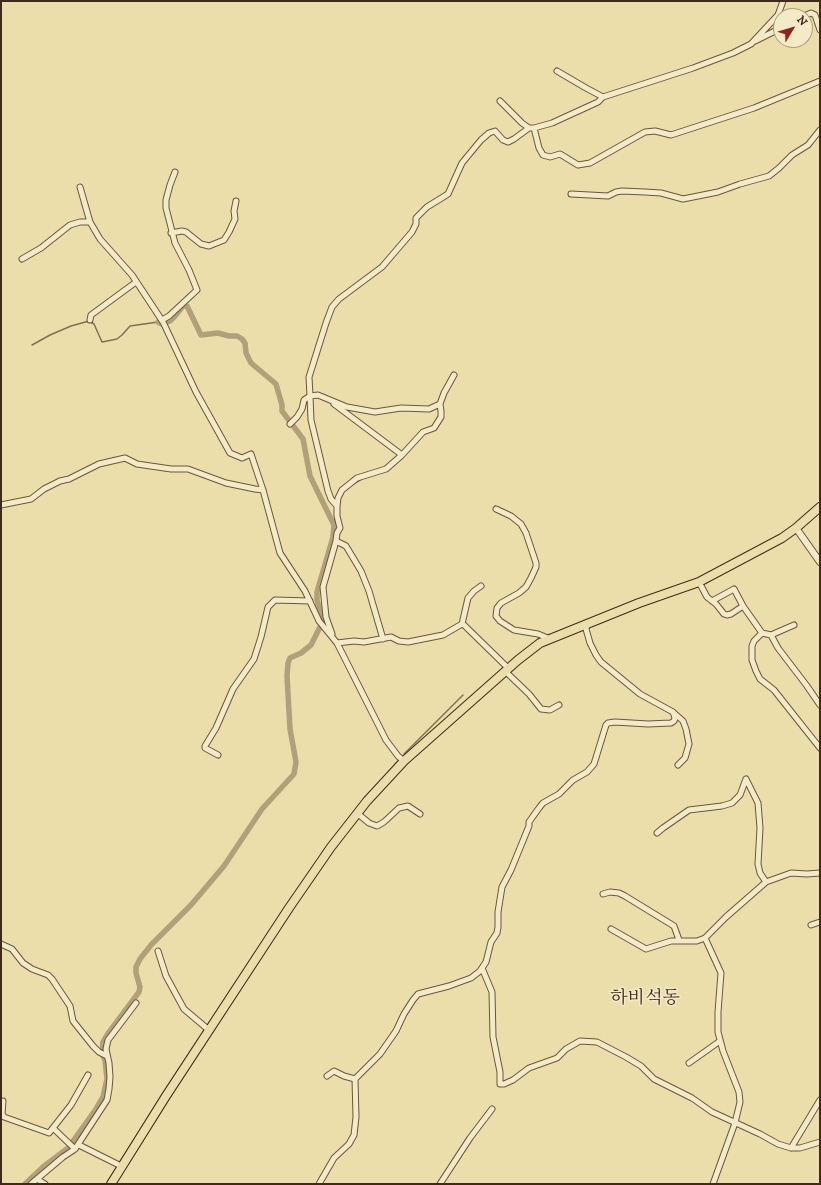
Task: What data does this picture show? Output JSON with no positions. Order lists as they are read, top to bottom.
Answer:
{
  "districts": ["하비석동"],
  "north": "top right"
}
